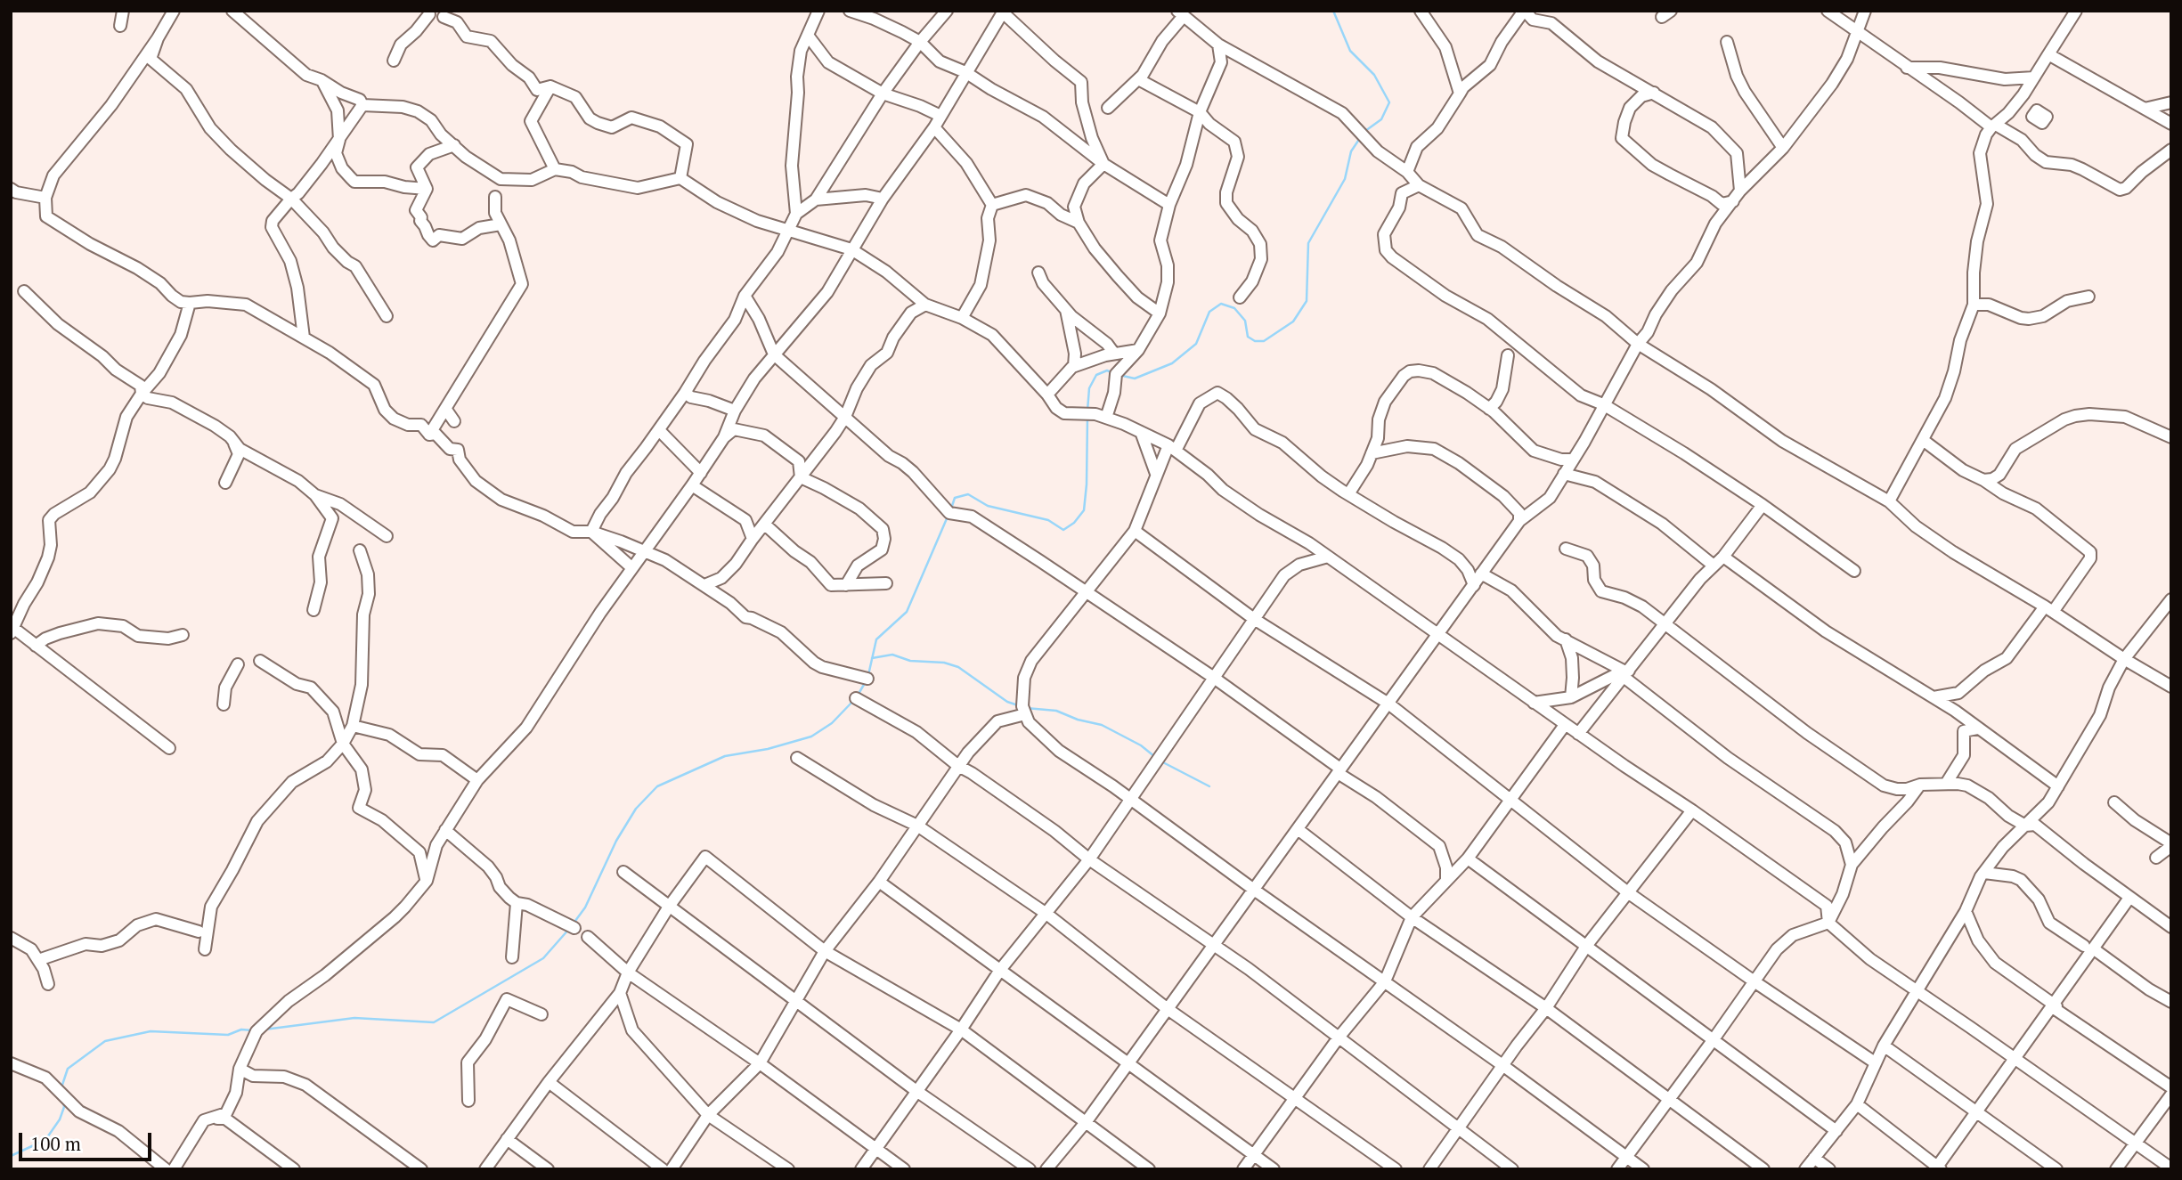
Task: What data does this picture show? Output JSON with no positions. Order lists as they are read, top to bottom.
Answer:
{
  "scale_bar": "100 m"
}
